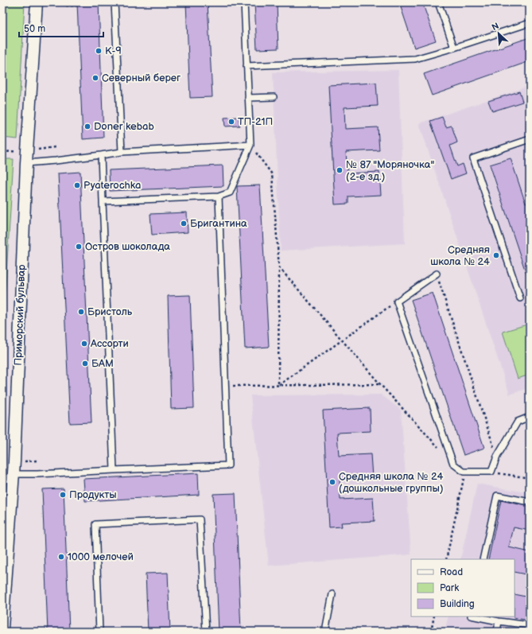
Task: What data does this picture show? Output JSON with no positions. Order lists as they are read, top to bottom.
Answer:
{
  "streets": {
    "street": ["Приморский бульвар"]
  },
  "places": [
    "К-9",
    "Северный берег",
    "ТП-21П",
    "Doner kebab",
    "№ 87 \"Моряночка\" (2-е зд.)",
    "Pyaterochka",
    "Бригантина",
    "Остров шоколада",
    "Средняя школа № 24",
    "Бристоль",
    "Ассорти",
    "БАМ",
    "Средняя школа № 24 (дошкольные группы)",
    "Продукты",
    "1000 мелочей"
  ],
  "legend": ["Road", "Park", "Building"],
  "scale_bar": "50 m",
  "north": "top left"
}
